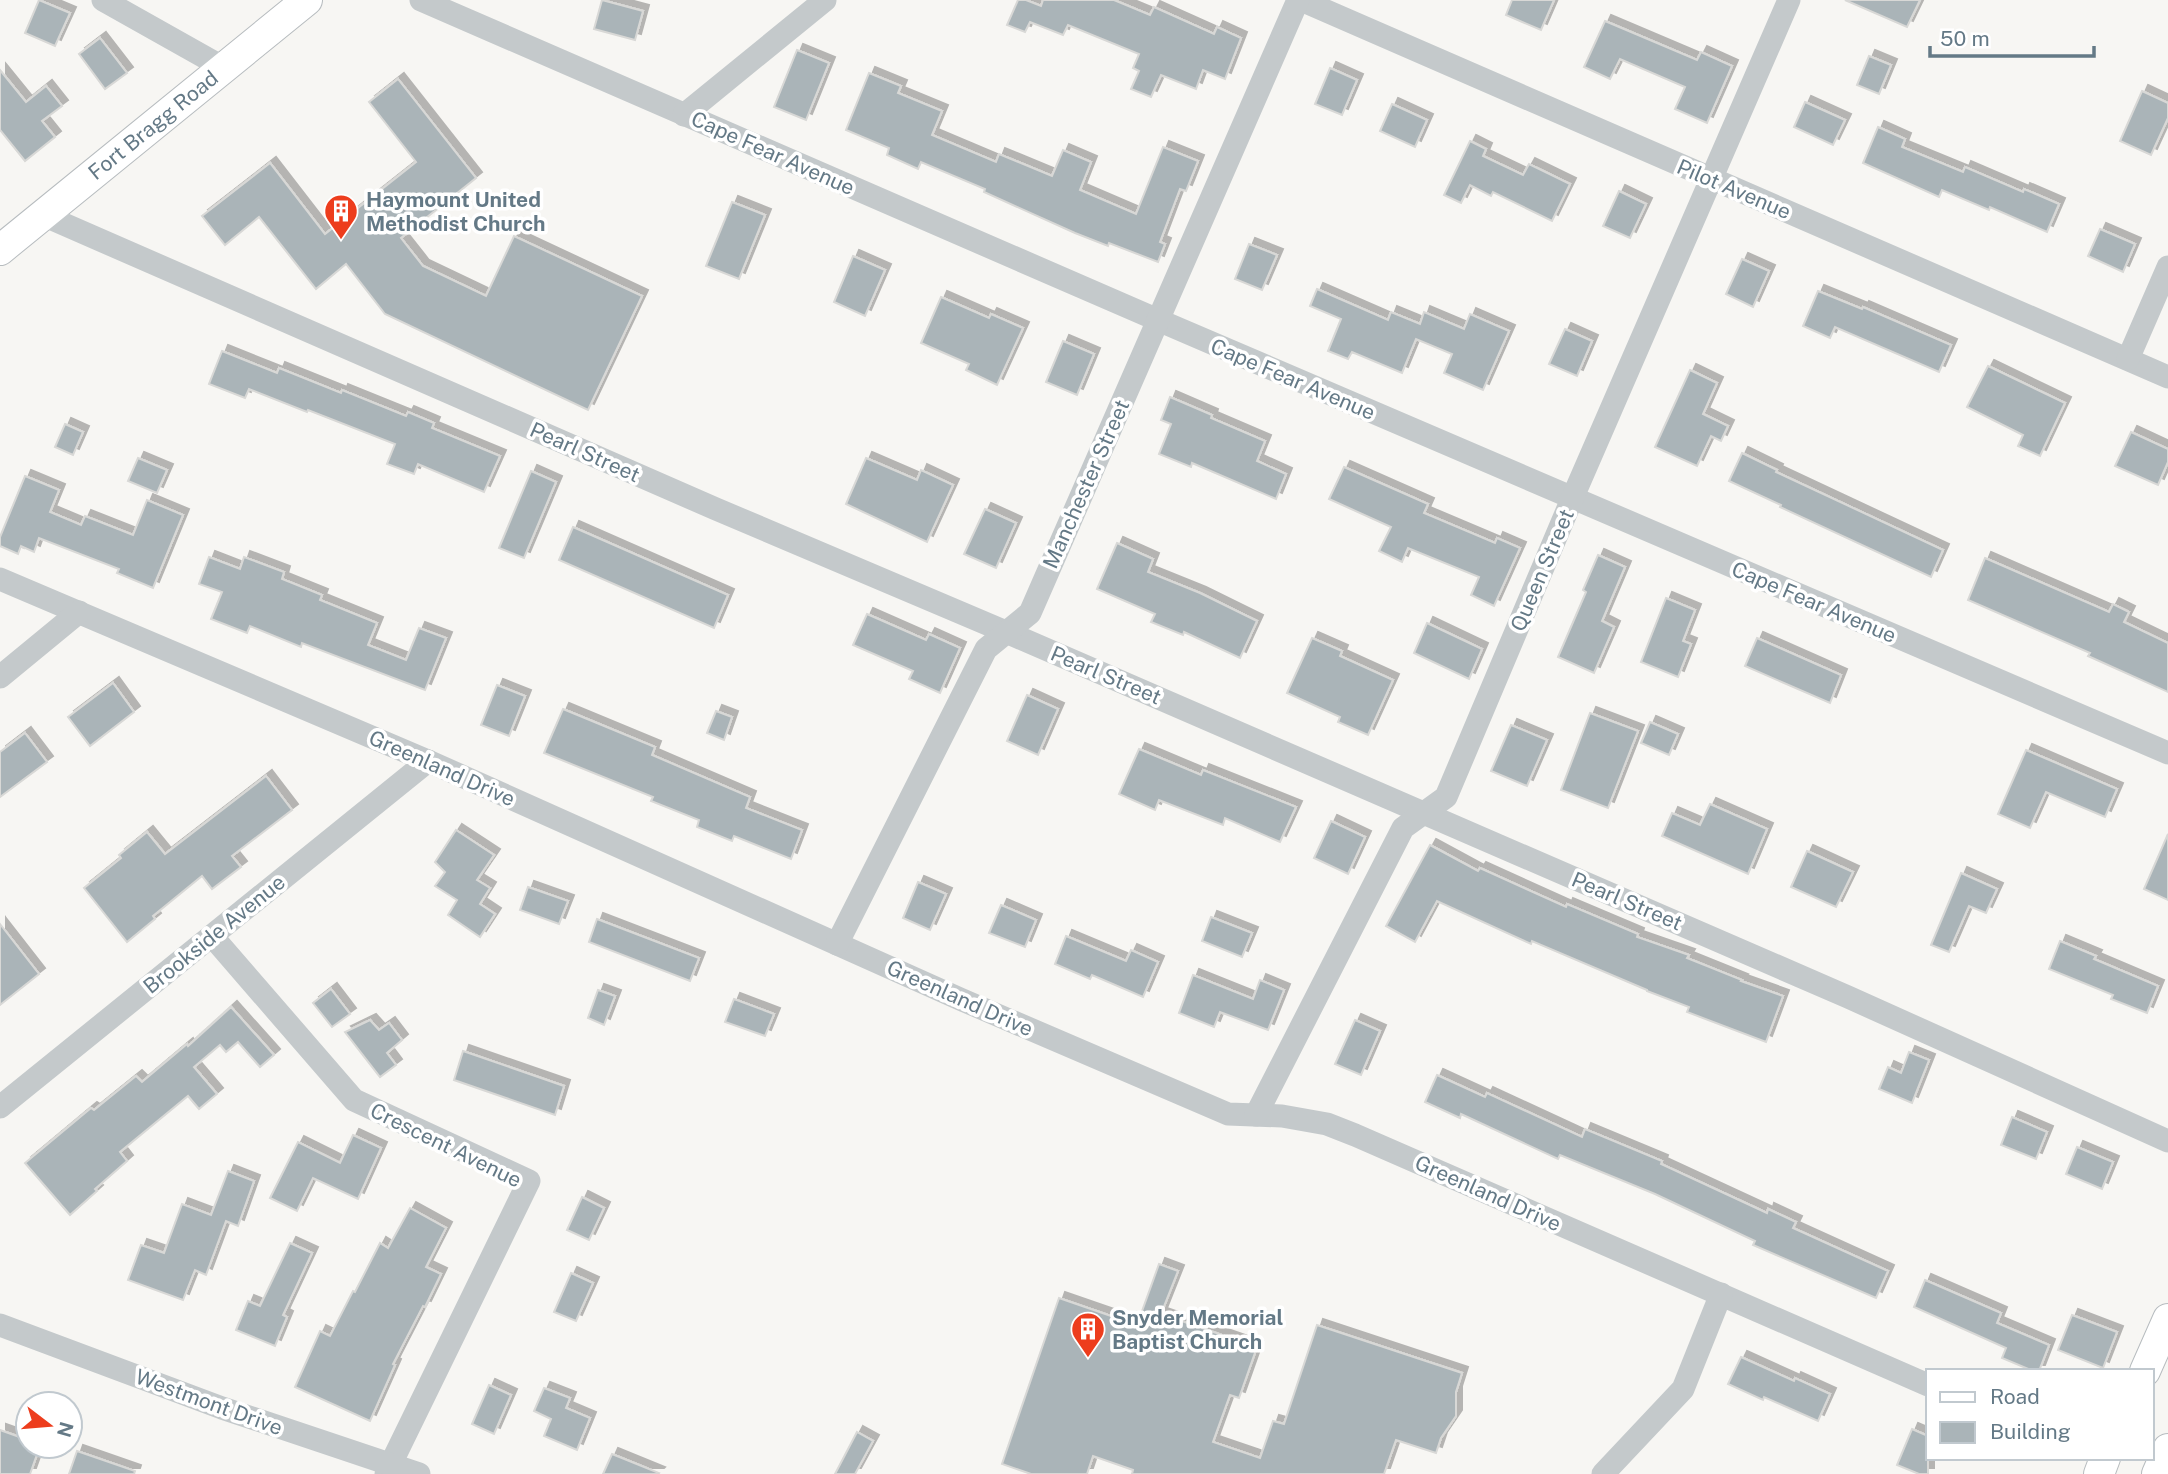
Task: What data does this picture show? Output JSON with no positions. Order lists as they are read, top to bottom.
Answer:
{
  "streets": {
    "main road": ["Fort Bragg Road"],
    "street": [
      "Cape Fear Avenue",
      "Pilot Avenue",
      "Pearl Street",
      "Manchester Street",
      "Queen Street",
      "Greenland Drive",
      "Brookside Avenue",
      "Crescent Avenue",
      "Westmont Drive"
    ]
  },
  "crossings": [
    ["Fort Bragg Road", "Pearl Street"],
    ["Cape Fear Avenue", "Manchester Street"],
    ["Cape Fear Avenue", "Queen Street"],
    ["Pilot Avenue", "Manchester Street"],
    ["Pilot Avenue", "Queen Street"],
    ["Pearl Street", "Manchester Street"],
    ["Pearl Street", "Queen Street"],
    ["Manchester Street", "Greenland Drive"],
    ["Queen Street", "Greenland Drive"],
    ["Greenland Drive", "Brookside Avenue"],
    ["Brookside Avenue", "Crescent Avenue"],
    ["Crescent Avenue", "Westmont Drive"]
  ],
  "places": {
    "building": ["Haymount United Methodist Church", "Snyder Memorial Baptist Church"]
  },
  "legend": ["Road", "Building"],
  "scale_bar": "50 m",
  "north": "right"
}
